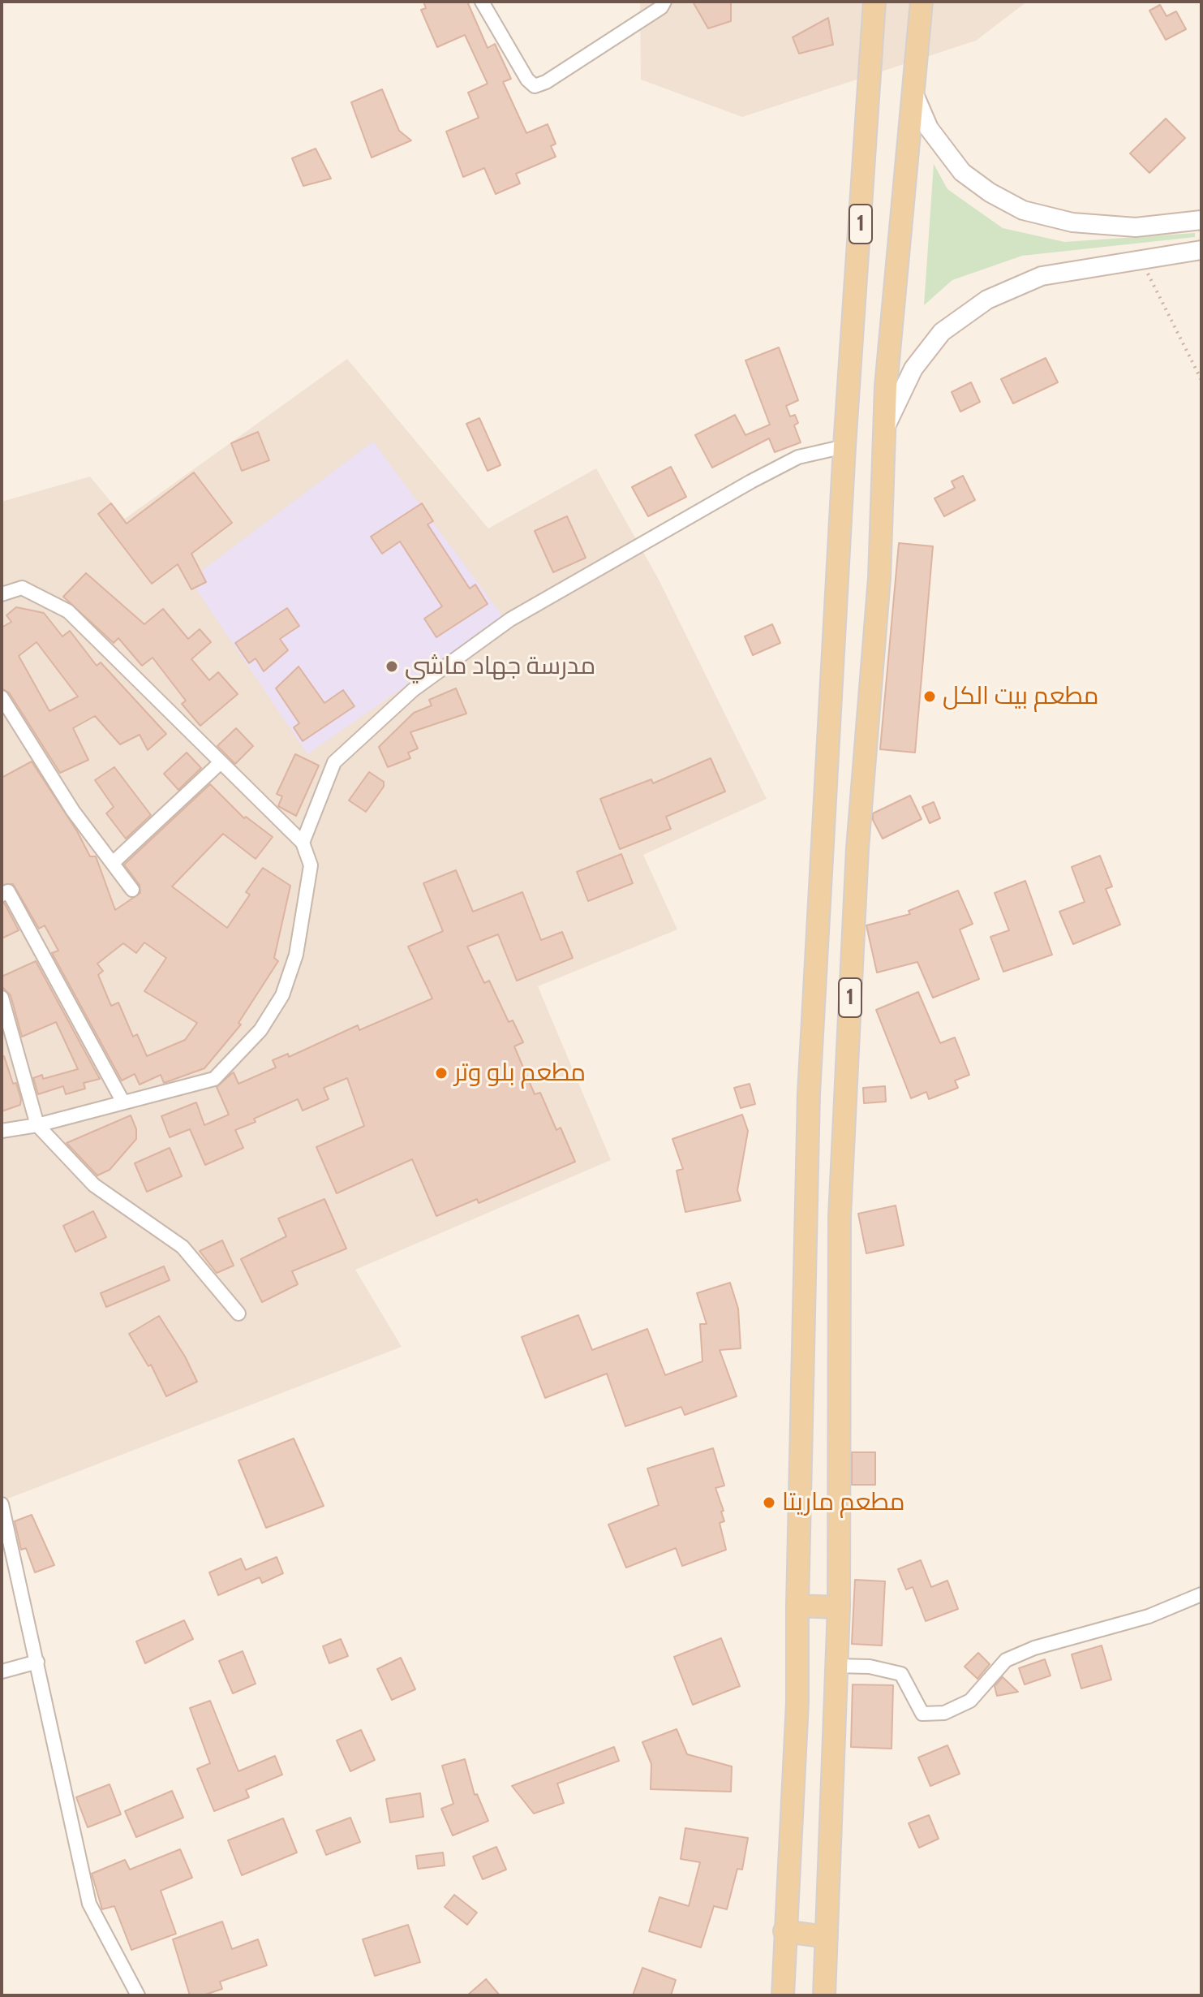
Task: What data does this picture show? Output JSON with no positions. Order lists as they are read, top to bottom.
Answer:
{
  "streets": {
    "main road": ["1"]
  },
  "places": [
    "مدرسة جهاد ماشي",
    "مطعم بيت الكل",
    "مطعم بلو وتر",
    "مطعم ماريتا"
  ]
}
